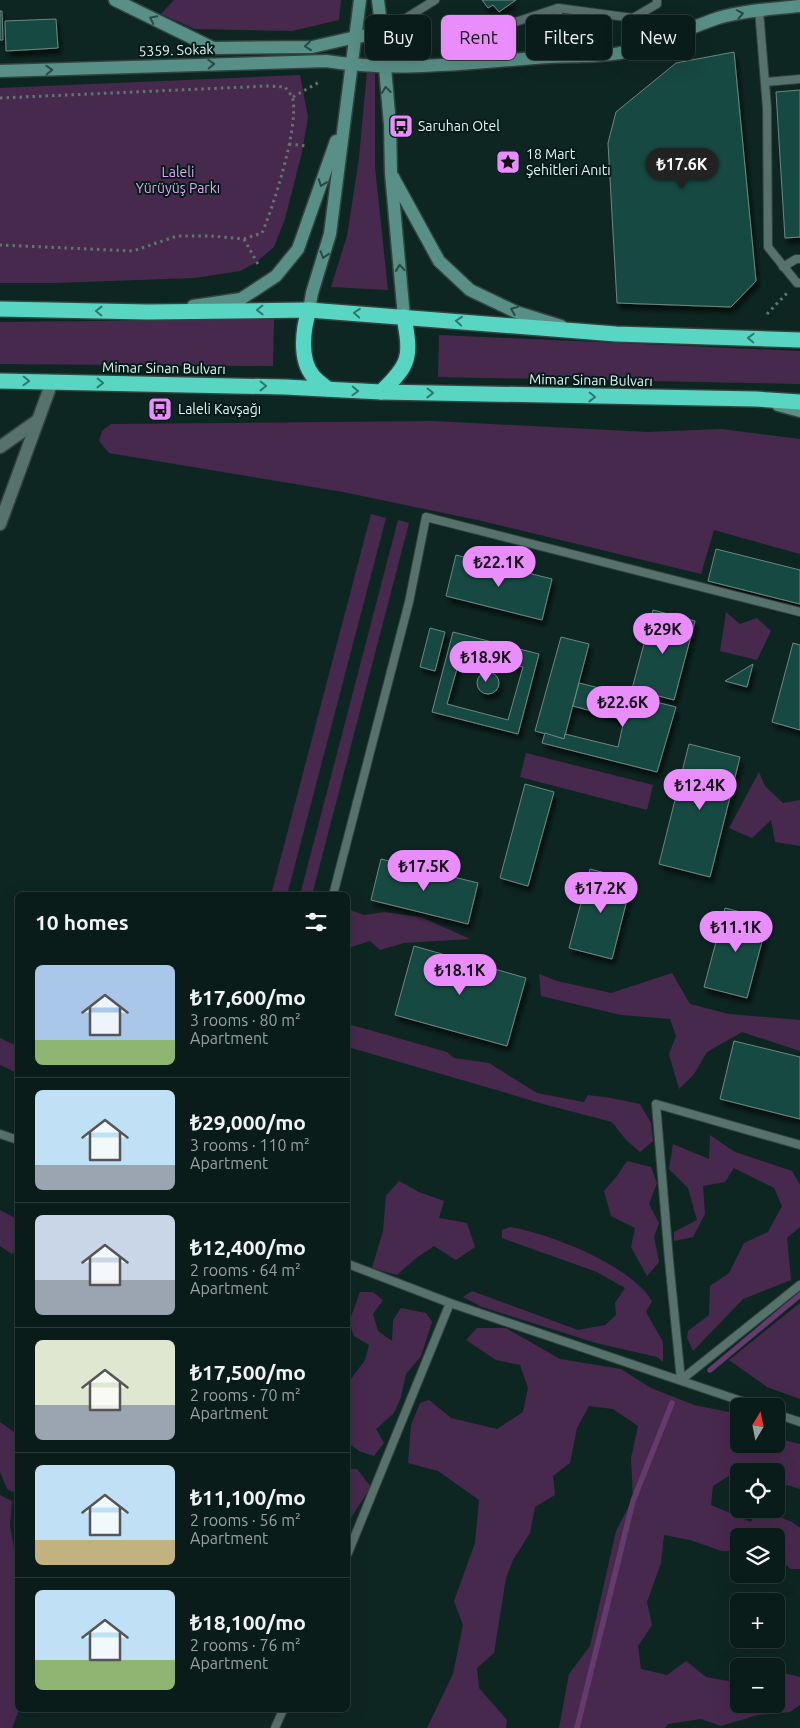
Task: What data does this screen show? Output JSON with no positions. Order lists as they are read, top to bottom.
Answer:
{
  "streets": {
    "highway": ["Mimar Sinan Bulvarı"],
    "street": ["5359. Sokak"]
  },
  "parks": ["Laleli Yürüyüş Parkı"],
  "places": {
    "bus stop": ["Saruhan Otel", "Laleli Kavşağı"],
    "place": ["18 Mart Şehitleri Anıtı"]
  },
  "north": "top",
  "page": {
    "chip": [
      "Buy",
      "Rent",
      "Filters",
      "New"
    ],
    "price": [
      "₺17.6K",
      "₺22.1K",
      "₺29K",
      "₺18.9K",
      "₺22.6K",
      "₺12.4K",
      "₺17.5K",
      "₺17.2K",
      "₺11.1K",
      "₺18.1K"
    ],
    "heading": "10 homes",
    "list": [
      {
        "name": "₺17,600/mo",
        "note": "3 rooms · 80 m² · Apartment"
      },
      {
        "name": "₺29,000/mo",
        "note": "3 rooms · 110 m² · Apartment"
      },
      {
        "name": "₺12,400/mo",
        "note": "2 rooms · 64 m² · Apartment"
      },
      {
        "name": "₺17,500/mo",
        "note": "2 rooms · 70 m² · Apartment"
      },
      {
        "name": "₺11,100/mo",
        "note": "2 rooms · 56 m² · Apartment"
      },
      {
        "name": "₺18,100/mo",
        "note": "2 rooms · 76 m² · Apartment"
      }
    ],
    "map_buttons": ["+", "−"]
  }
}
